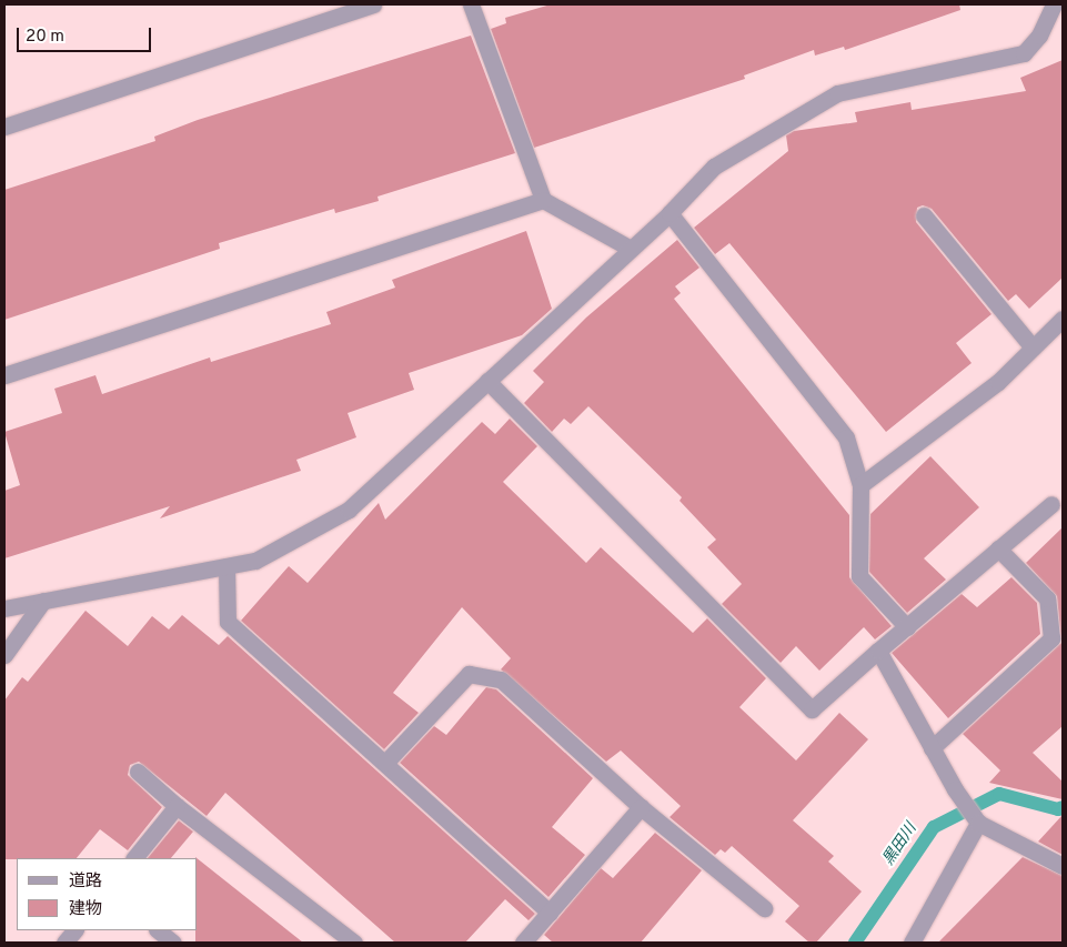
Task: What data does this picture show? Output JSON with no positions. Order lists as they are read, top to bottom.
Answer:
{
  "water": ["黒田川"],
  "legend": ["道路", "建物"],
  "scale_bar": "20 m"
}
